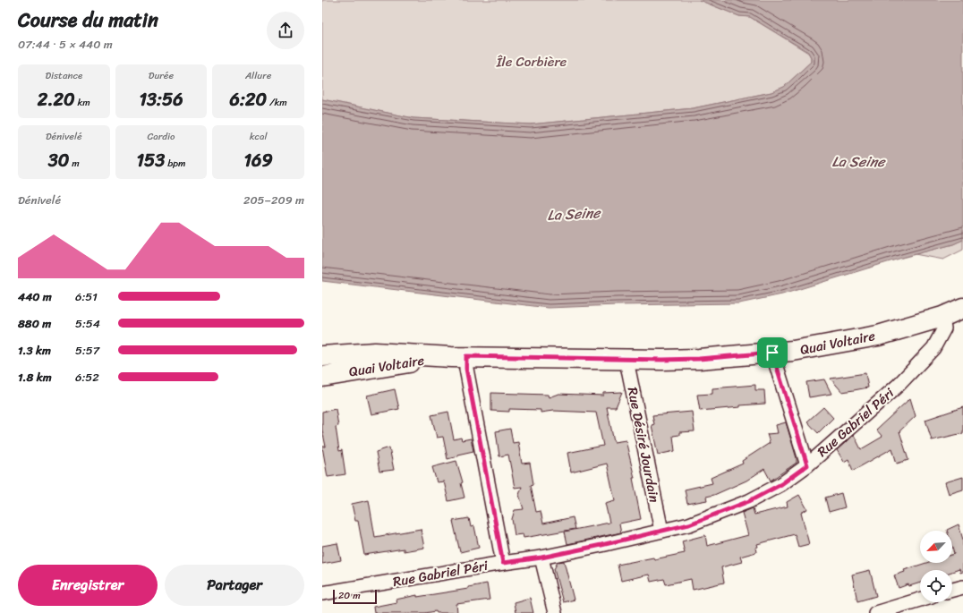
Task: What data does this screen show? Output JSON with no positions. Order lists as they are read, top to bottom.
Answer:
{
  "streets": {
    "main road": ["Quai Voltaire"],
    "street": ["Rue Gabriel Péri", "Rue Désiré Jourdain"]
  },
  "crossings": [
    ["Quai Voltaire", "Rue Gabriel Péri"],
    ["Quai Voltaire", "Rue Désiré Jourdain"],
    ["Rue Gabriel Péri", "Rue Désiré Jourdain"]
  ],
  "water": ["La Seine"],
  "parks": ["Île Corbière"],
  "scale_bar": "20 m",
  "north": "bottom left",
  "page": {
    "heading": ["Course du matin", "07:44 · 5 × 440 m"],
    "stats": [
      ["Distance", "2.20 km"],
      ["Durée", "13:56"],
      ["Allure", "6:20 /km"],
      ["Dénivelé", "30 m"],
      ["Cardio", "153 bpm"],
      ["kcal", "169"]
    ],
    "chart": ["Dénivelé", "205–209 m"],
    "list": [
      {
        "name": "440 m",
        "note": "6:51"
      },
      {
        "name": "880 m",
        "note": "5:54"
      },
      {
        "name": "1.3 km",
        "note": "5:57"
      },
      {
        "name": "1.8 km",
        "note": "6:52"
      }
    ],
    "buttons": ["Enregistrer", "Partager"],
    "scale": "20 m"
  }
}
